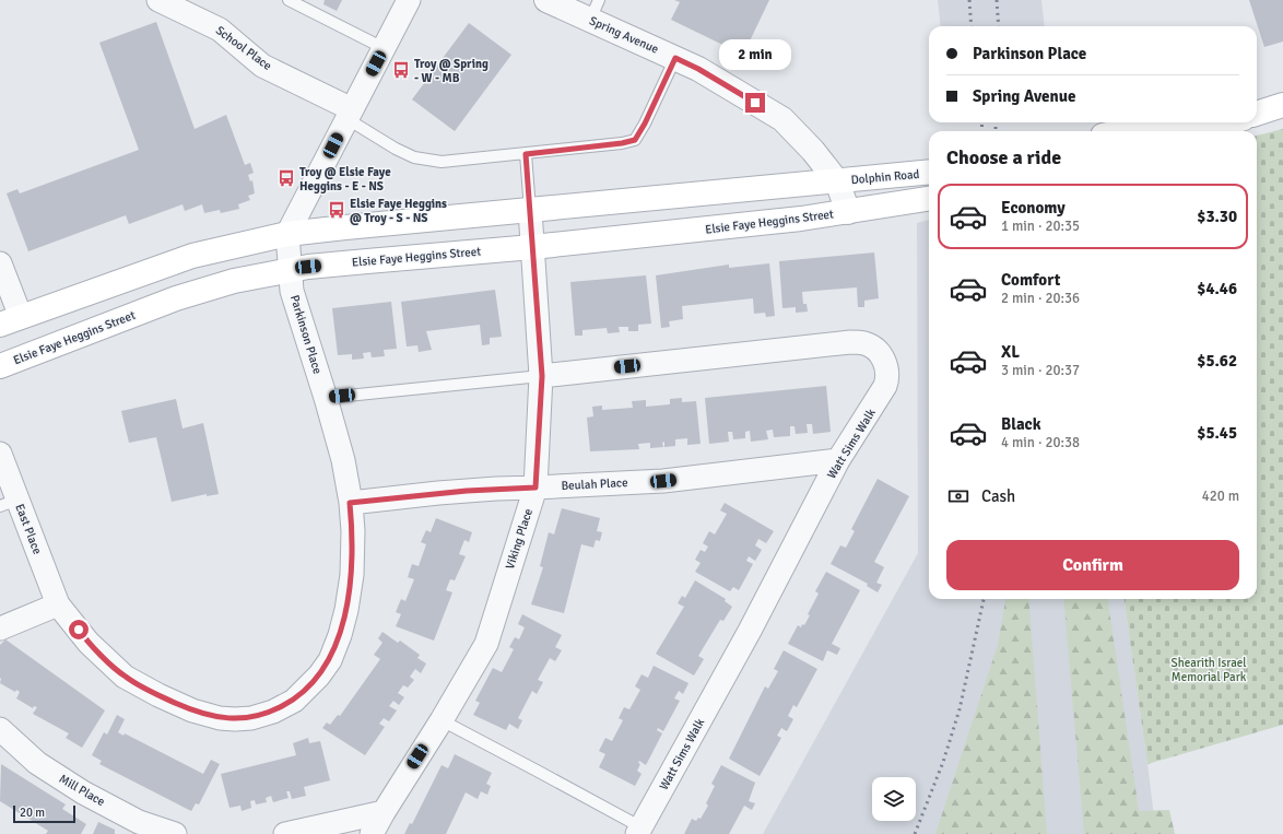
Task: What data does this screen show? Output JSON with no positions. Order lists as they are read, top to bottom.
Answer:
{
  "streets": {
    "main road": ["Dolphin Road", "Elsie Faye Heggins Street"],
    "street": [
      "Spring Avenue",
      "School Place",
      "Parkinson Place",
      "Watt Sims Walk",
      "Beulah Place",
      "East Place",
      "Viking Place",
      "Mill Place"
    ]
  },
  "crossings": [
    ["Spring Avenue", "Dolphin Road"],
    ["Spring Avenue", "Elsie Faye Heggins Street"],
    ["Elsie Faye Heggins Street", "Parkinson Place"],
    ["Elsie Faye Heggins Street", "Viking Place"],
    ["Parkinson Place", "Beulah Place"],
    ["Parkinson Place", "East Place"],
    ["Watt Sims Walk", "Beulah Place"],
    ["Watt Sims Walk", "Viking Place"],
    ["Beulah Place", "Viking Place"]
  ],
  "parks": ["Shearith Israel Memorial Park"],
  "places": {
    "bus stop": ["Troy @ Spring - W - MB", "Troy @ Elsie Faye Heggins - E - NS", "Elsie Faye Heggins @ Troy - S - NS"]
  },
  "scale_bar": "20 m",
  "page": {
    "banner": ["Parkinson Place", "Spring Avenue"],
    "bubble": "2 min",
    "heading": "Choose a ride",
    "list": [
      {
        "name": "Economy",
        "note": "1 min · 20:35",
        "value": "$3.30"
      },
      {
        "name": "Comfort",
        "note": "2 min · 20:36",
        "value": "$4.46"
      },
      {
        "name": "XL",
        "note": "3 min · 20:37",
        "value": "$5.62"
      },
      {
        "name": "Black",
        "note": "4 min · 20:38",
        "value": "$5.45"
      }
    ],
    "pay": ["Cash", "420 m"],
    "buttons": "Confirm",
    "scale": "20 m"
  }
}
